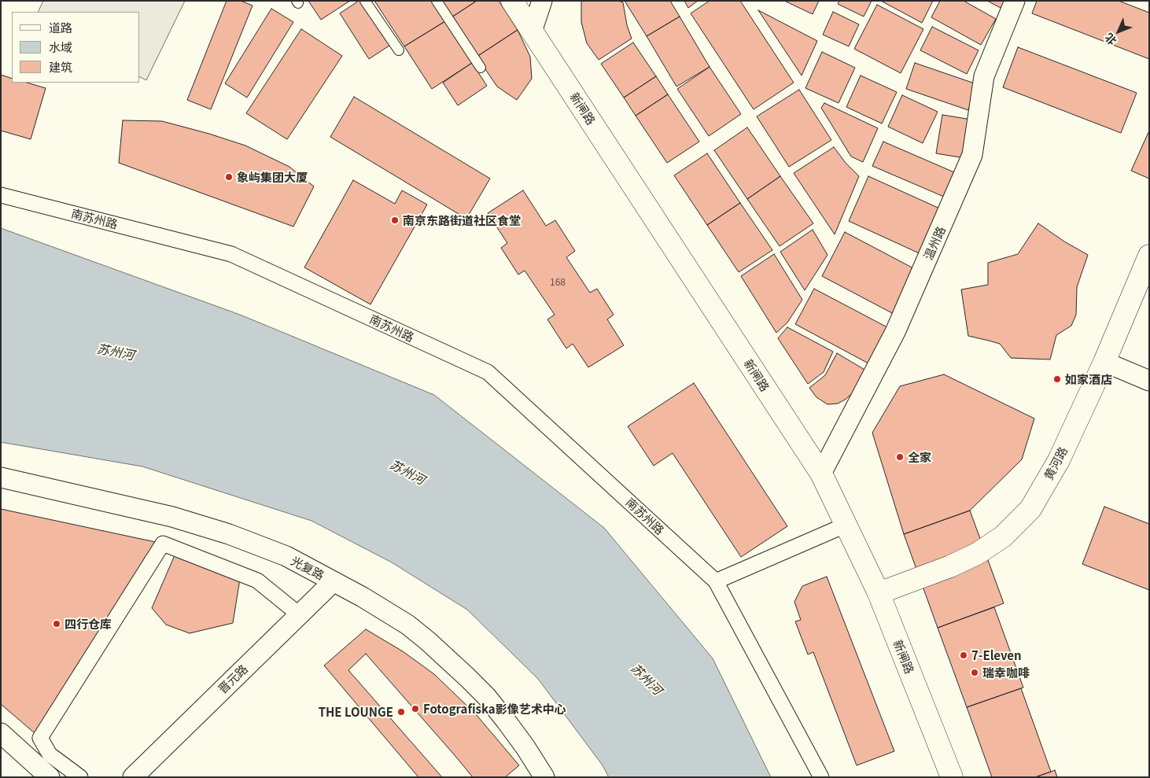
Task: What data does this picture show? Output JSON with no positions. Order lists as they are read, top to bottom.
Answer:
{
  "streets": {
    "main road": ["新闸路", "黄河路"],
    "street": ["南苏州路", "温州路", "光复路"]
  },
  "crossings": [
    ["新闸路", "温州路"],
    ["新闸路", "黄河路"]
  ],
  "water": ["苏州河"],
  "places": [
    "象屿集团大厦",
    "南京东路街道社区食堂",
    "如家酒店",
    "全家",
    "四行仓库",
    "7-Eleven",
    "瑞幸咖啡",
    "Fotografiska影像艺术中心",
    "THE LOUNGE"
  ],
  "house_numbers": ["168"],
  "legend": ["道路", "水域", "建筑"],
  "north": "bottom left"
}
